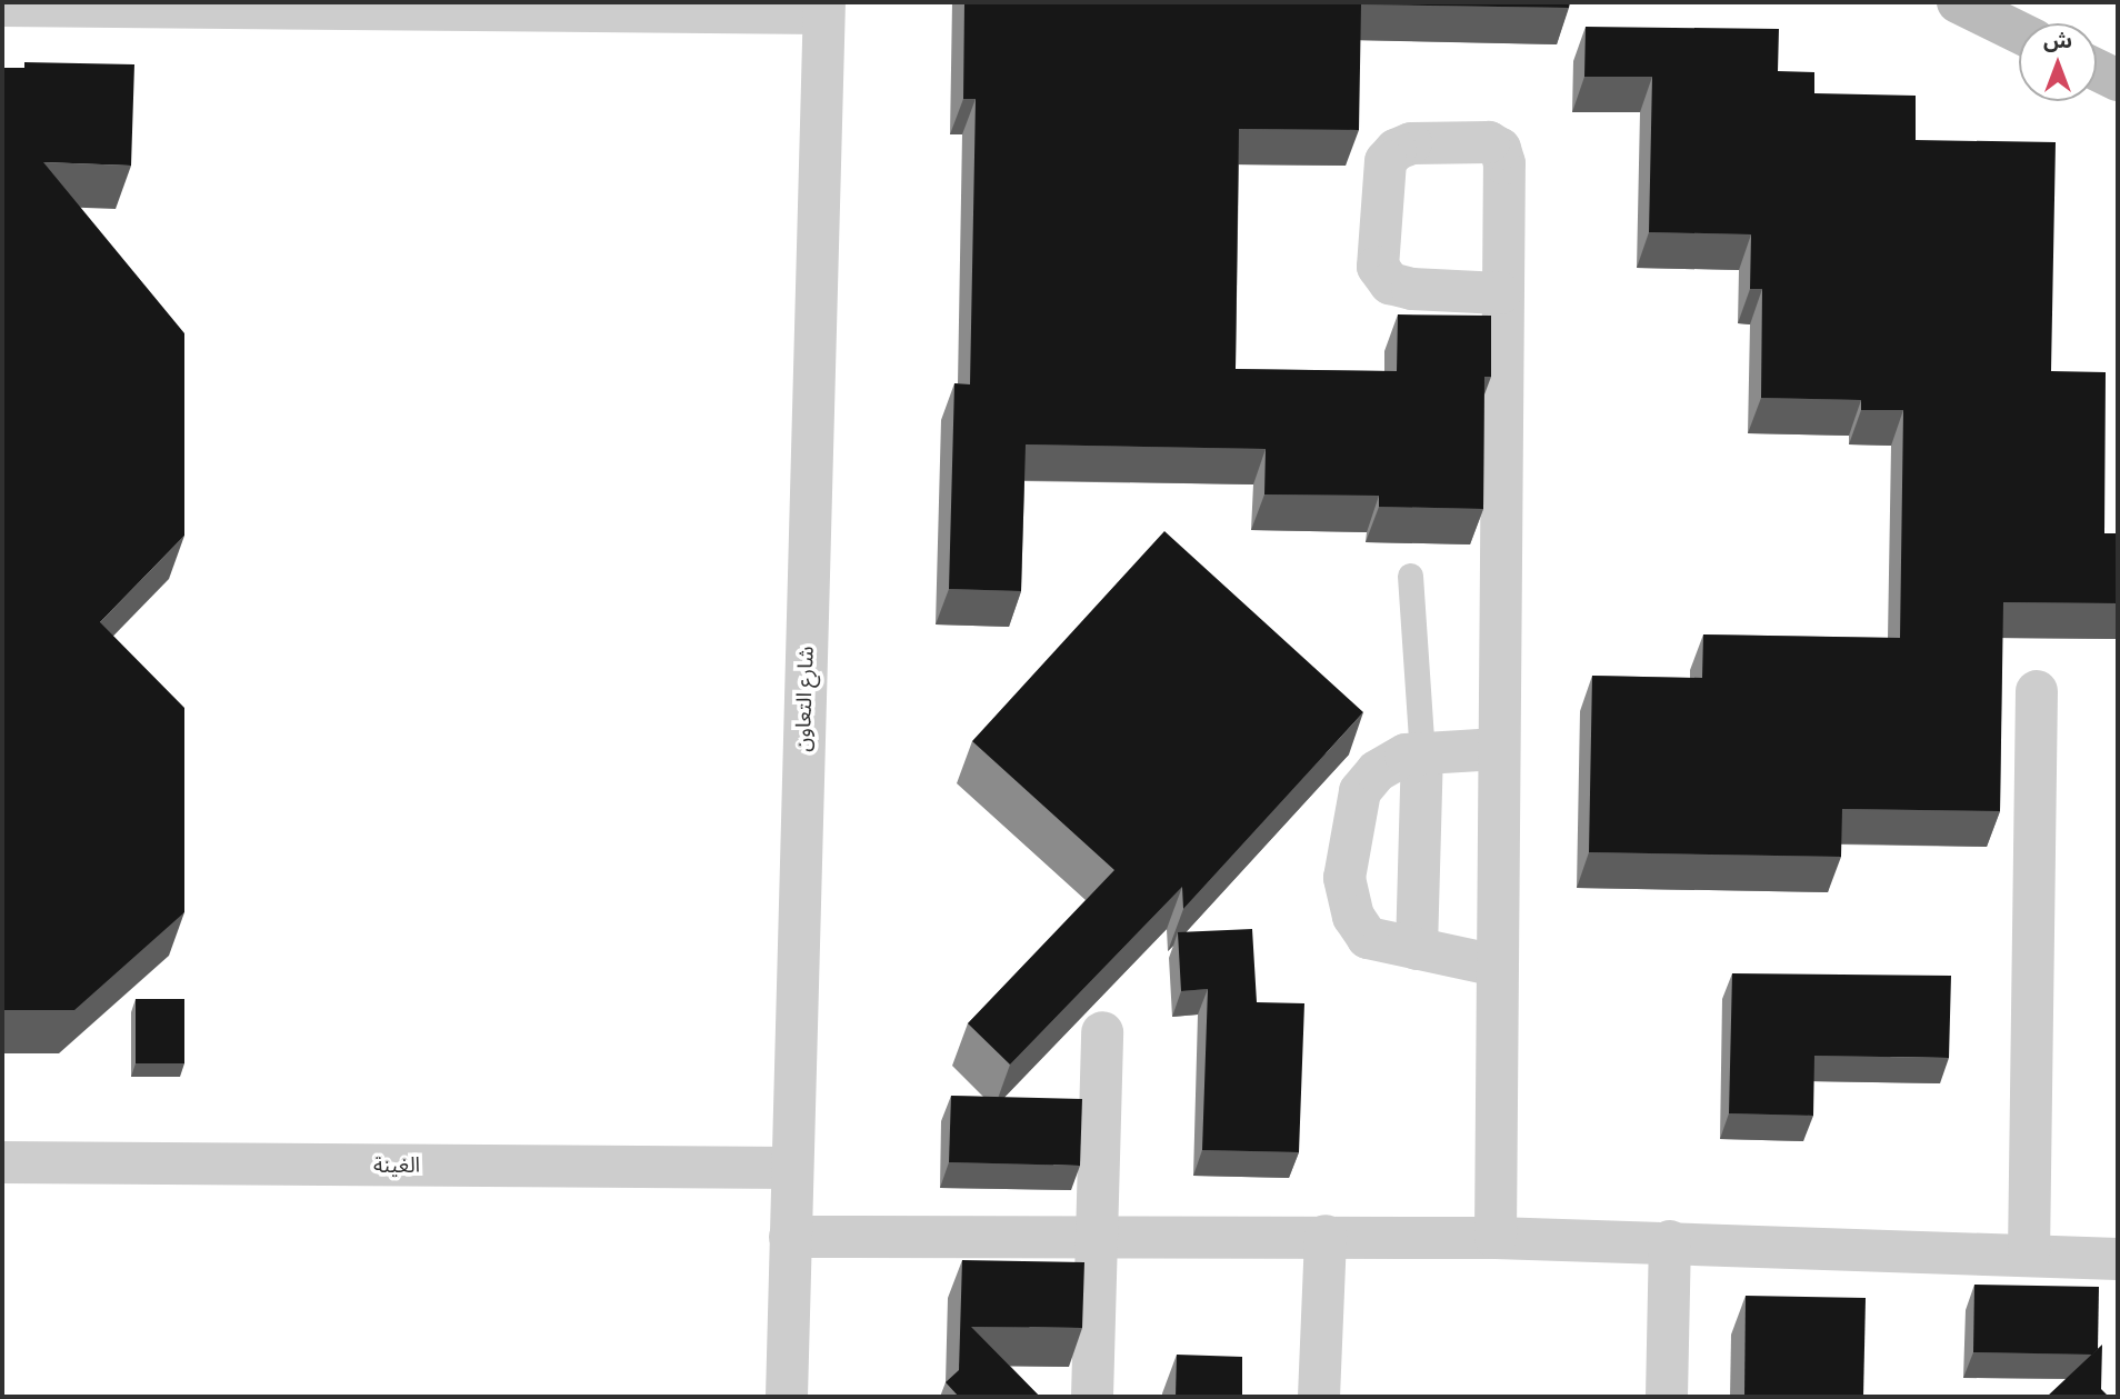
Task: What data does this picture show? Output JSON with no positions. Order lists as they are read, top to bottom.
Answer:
{
  "streets": {
    "street": ["شارع التعاون", "الغينة"]
  },
  "crossings": [
    ["شارع التعاون", "الغينة"]
  ],
  "north": "top"
}
